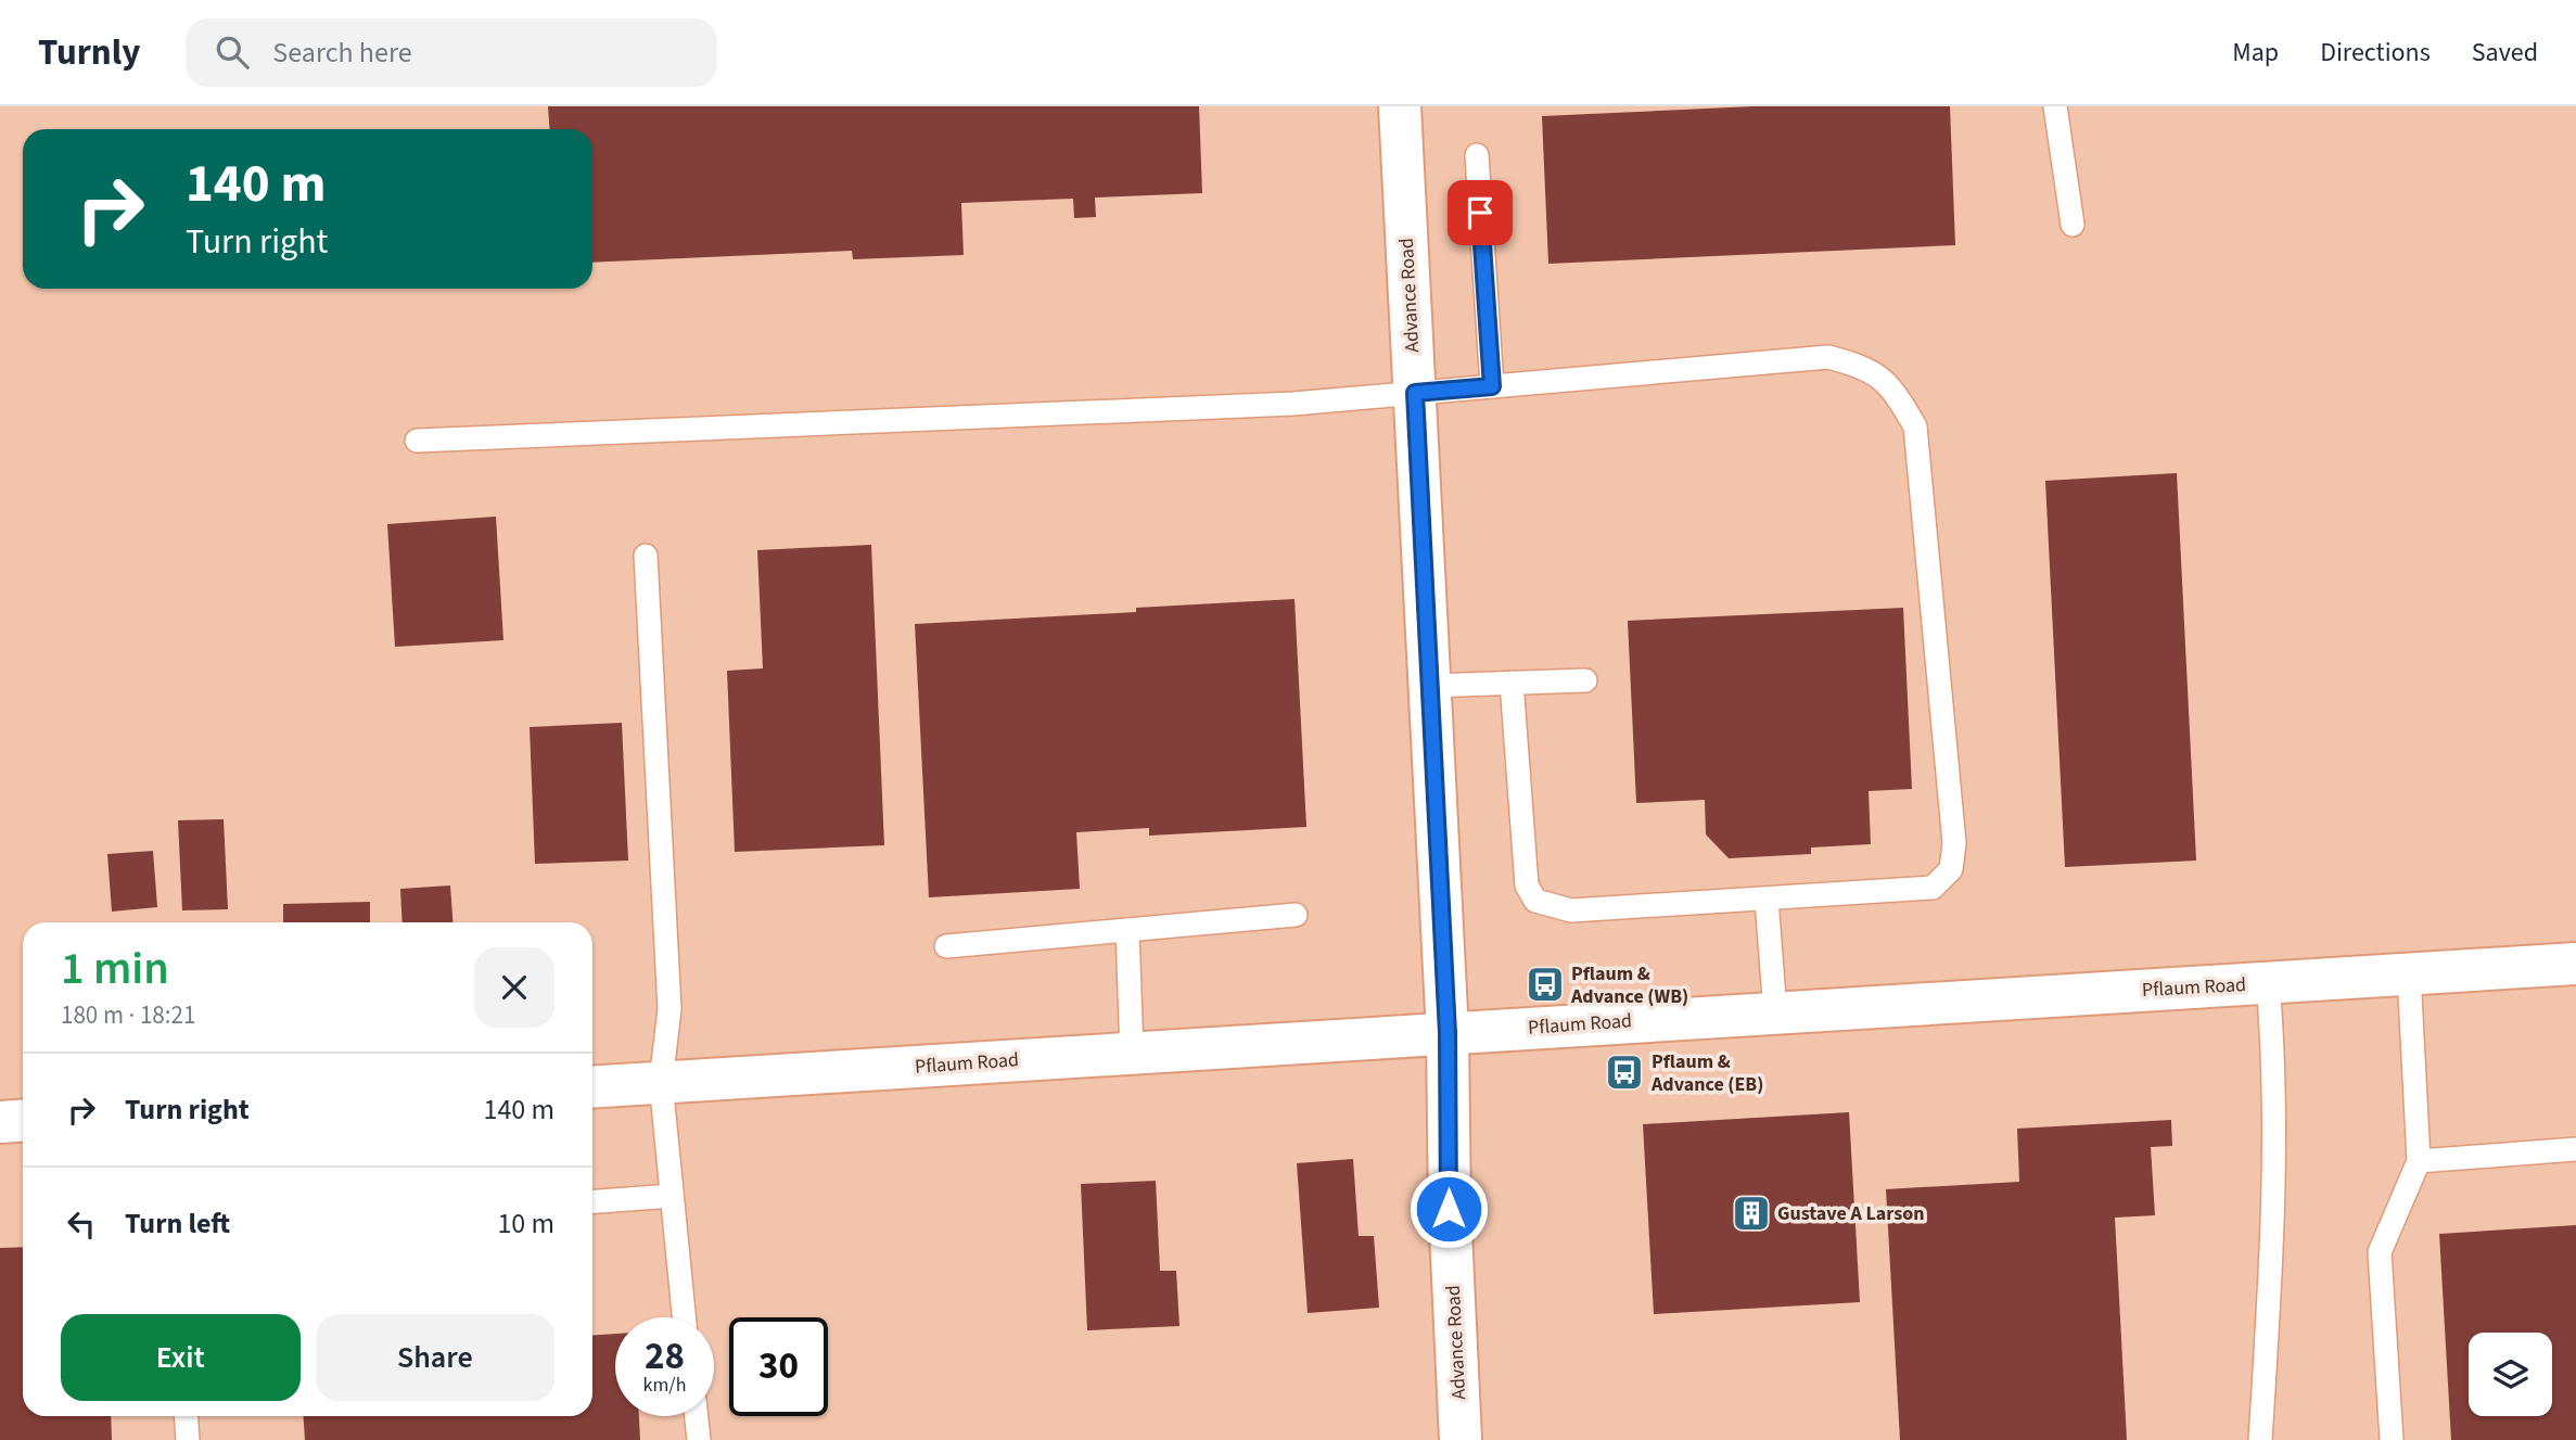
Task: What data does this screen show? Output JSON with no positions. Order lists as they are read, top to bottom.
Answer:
{
  "streets": {
    "street": ["Advance Road", "Pflaum Road"]
  },
  "crossings": [
    ["Advance Road", "Pflaum Road"]
  ],
  "places": {
    "bus stop": ["Pflaum & Advance (WB)", "Pflaum & Advance (EB)"],
    "building": ["Gustave A Larson"]
  },
  "page": {
    "header": "Turnly",
    "search": "Search here",
    "nav": ["Map", "Directions", "Saved"],
    "turn": ["140 m", "Turn right"],
    "heading": ["1 min", "180 m · 18:21"],
    "list": [
      {
        "name": "Turn right",
        "value": "140 m"
      },
      {
        "name": "Turn left",
        "value": "10 m"
      }
    ],
    "buttons": ["Exit", "Share"],
    "speed": "28 km/h",
    "limit": "30"
  }
}
